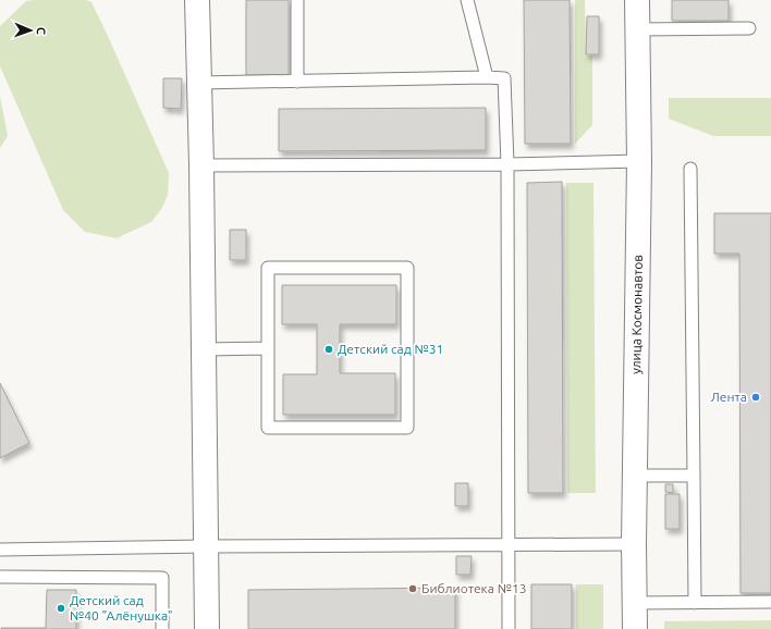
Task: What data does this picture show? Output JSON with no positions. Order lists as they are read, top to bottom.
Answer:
{
  "streets": {
    "street": ["улица Космонавтов"]
  },
  "places": [
    "Детский сад №31",
    "Лента",
    "Библиотека №13",
    "Детский сад №40 \"Алёнушка\""
  ],
  "north": "right"
}
